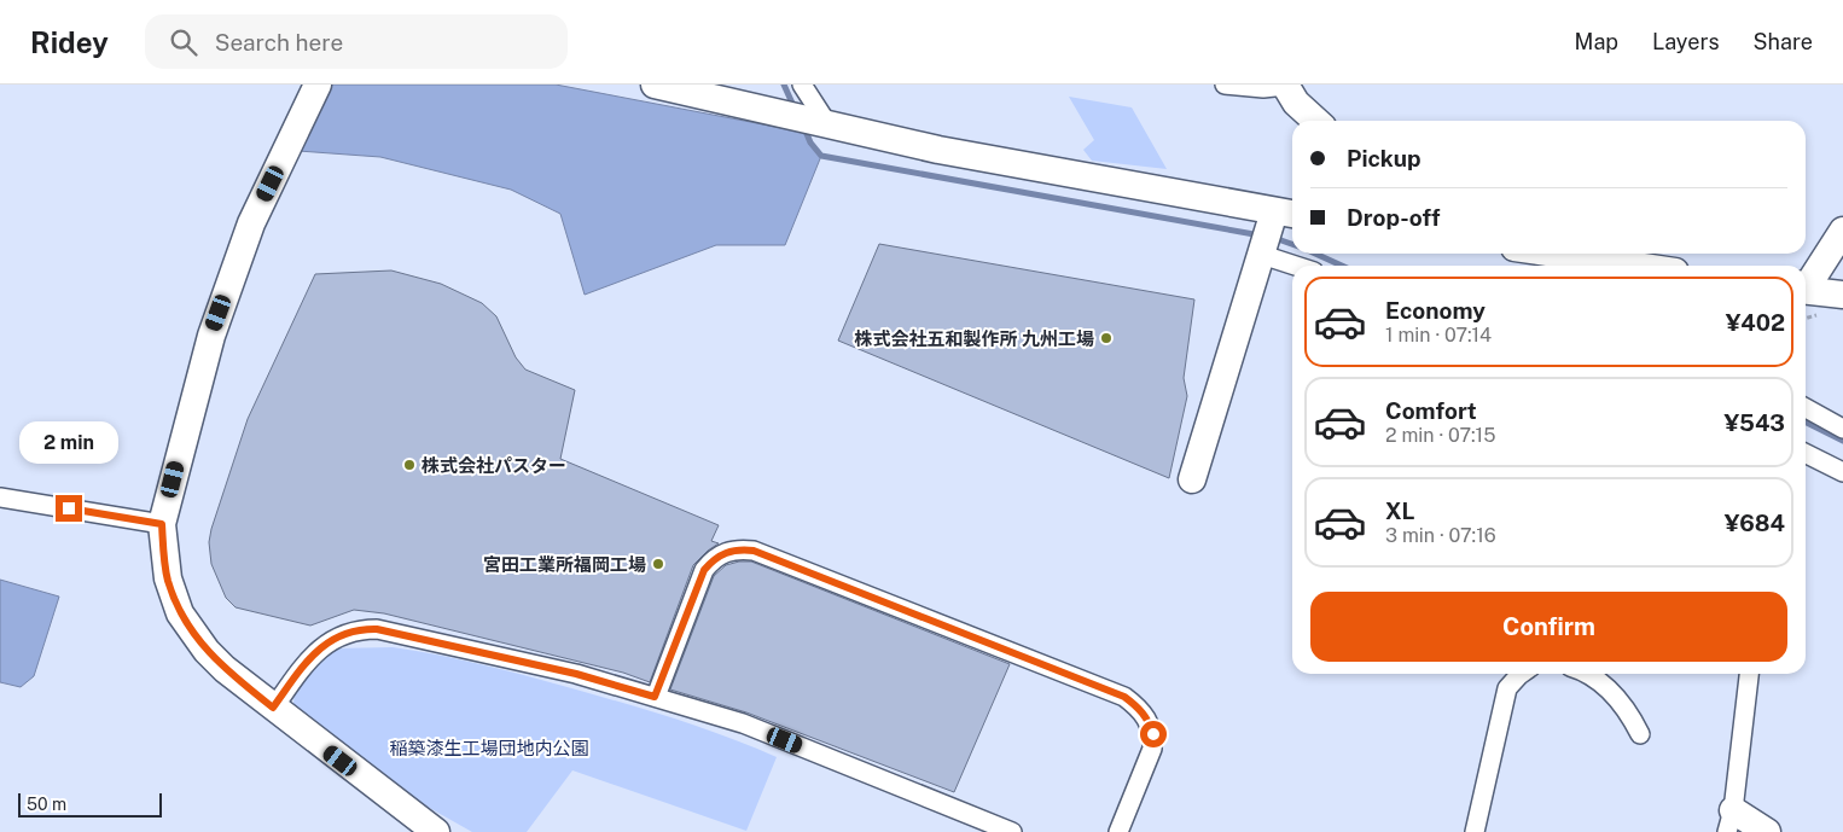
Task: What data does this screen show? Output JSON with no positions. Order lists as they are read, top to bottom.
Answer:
{
  "parks": ["稲築漆生工場団地内公園"],
  "places": ["株式会社五和製作所 九州工場", "株式会社パスター", "宮田工業所福岡工場"],
  "scale_bar": "50 m",
  "page": {
    "header": "Ridey",
    "search": "Search here",
    "nav": ["Map", "Layers", "Share"],
    "banner": ["Pickup", "Drop-off"],
    "list": [
      {
        "name": "Economy",
        "note": "1 min · 07:14",
        "value": "¥402"
      },
      {
        "name": "Comfort",
        "note": "2 min · 07:15",
        "value": "¥543"
      },
      {
        "name": "XL",
        "note": "3 min · 07:16",
        "value": "¥684"
      }
    ],
    "bubble": "2 min",
    "buttons": "Confirm",
    "scale": "50 m"
  }
}
